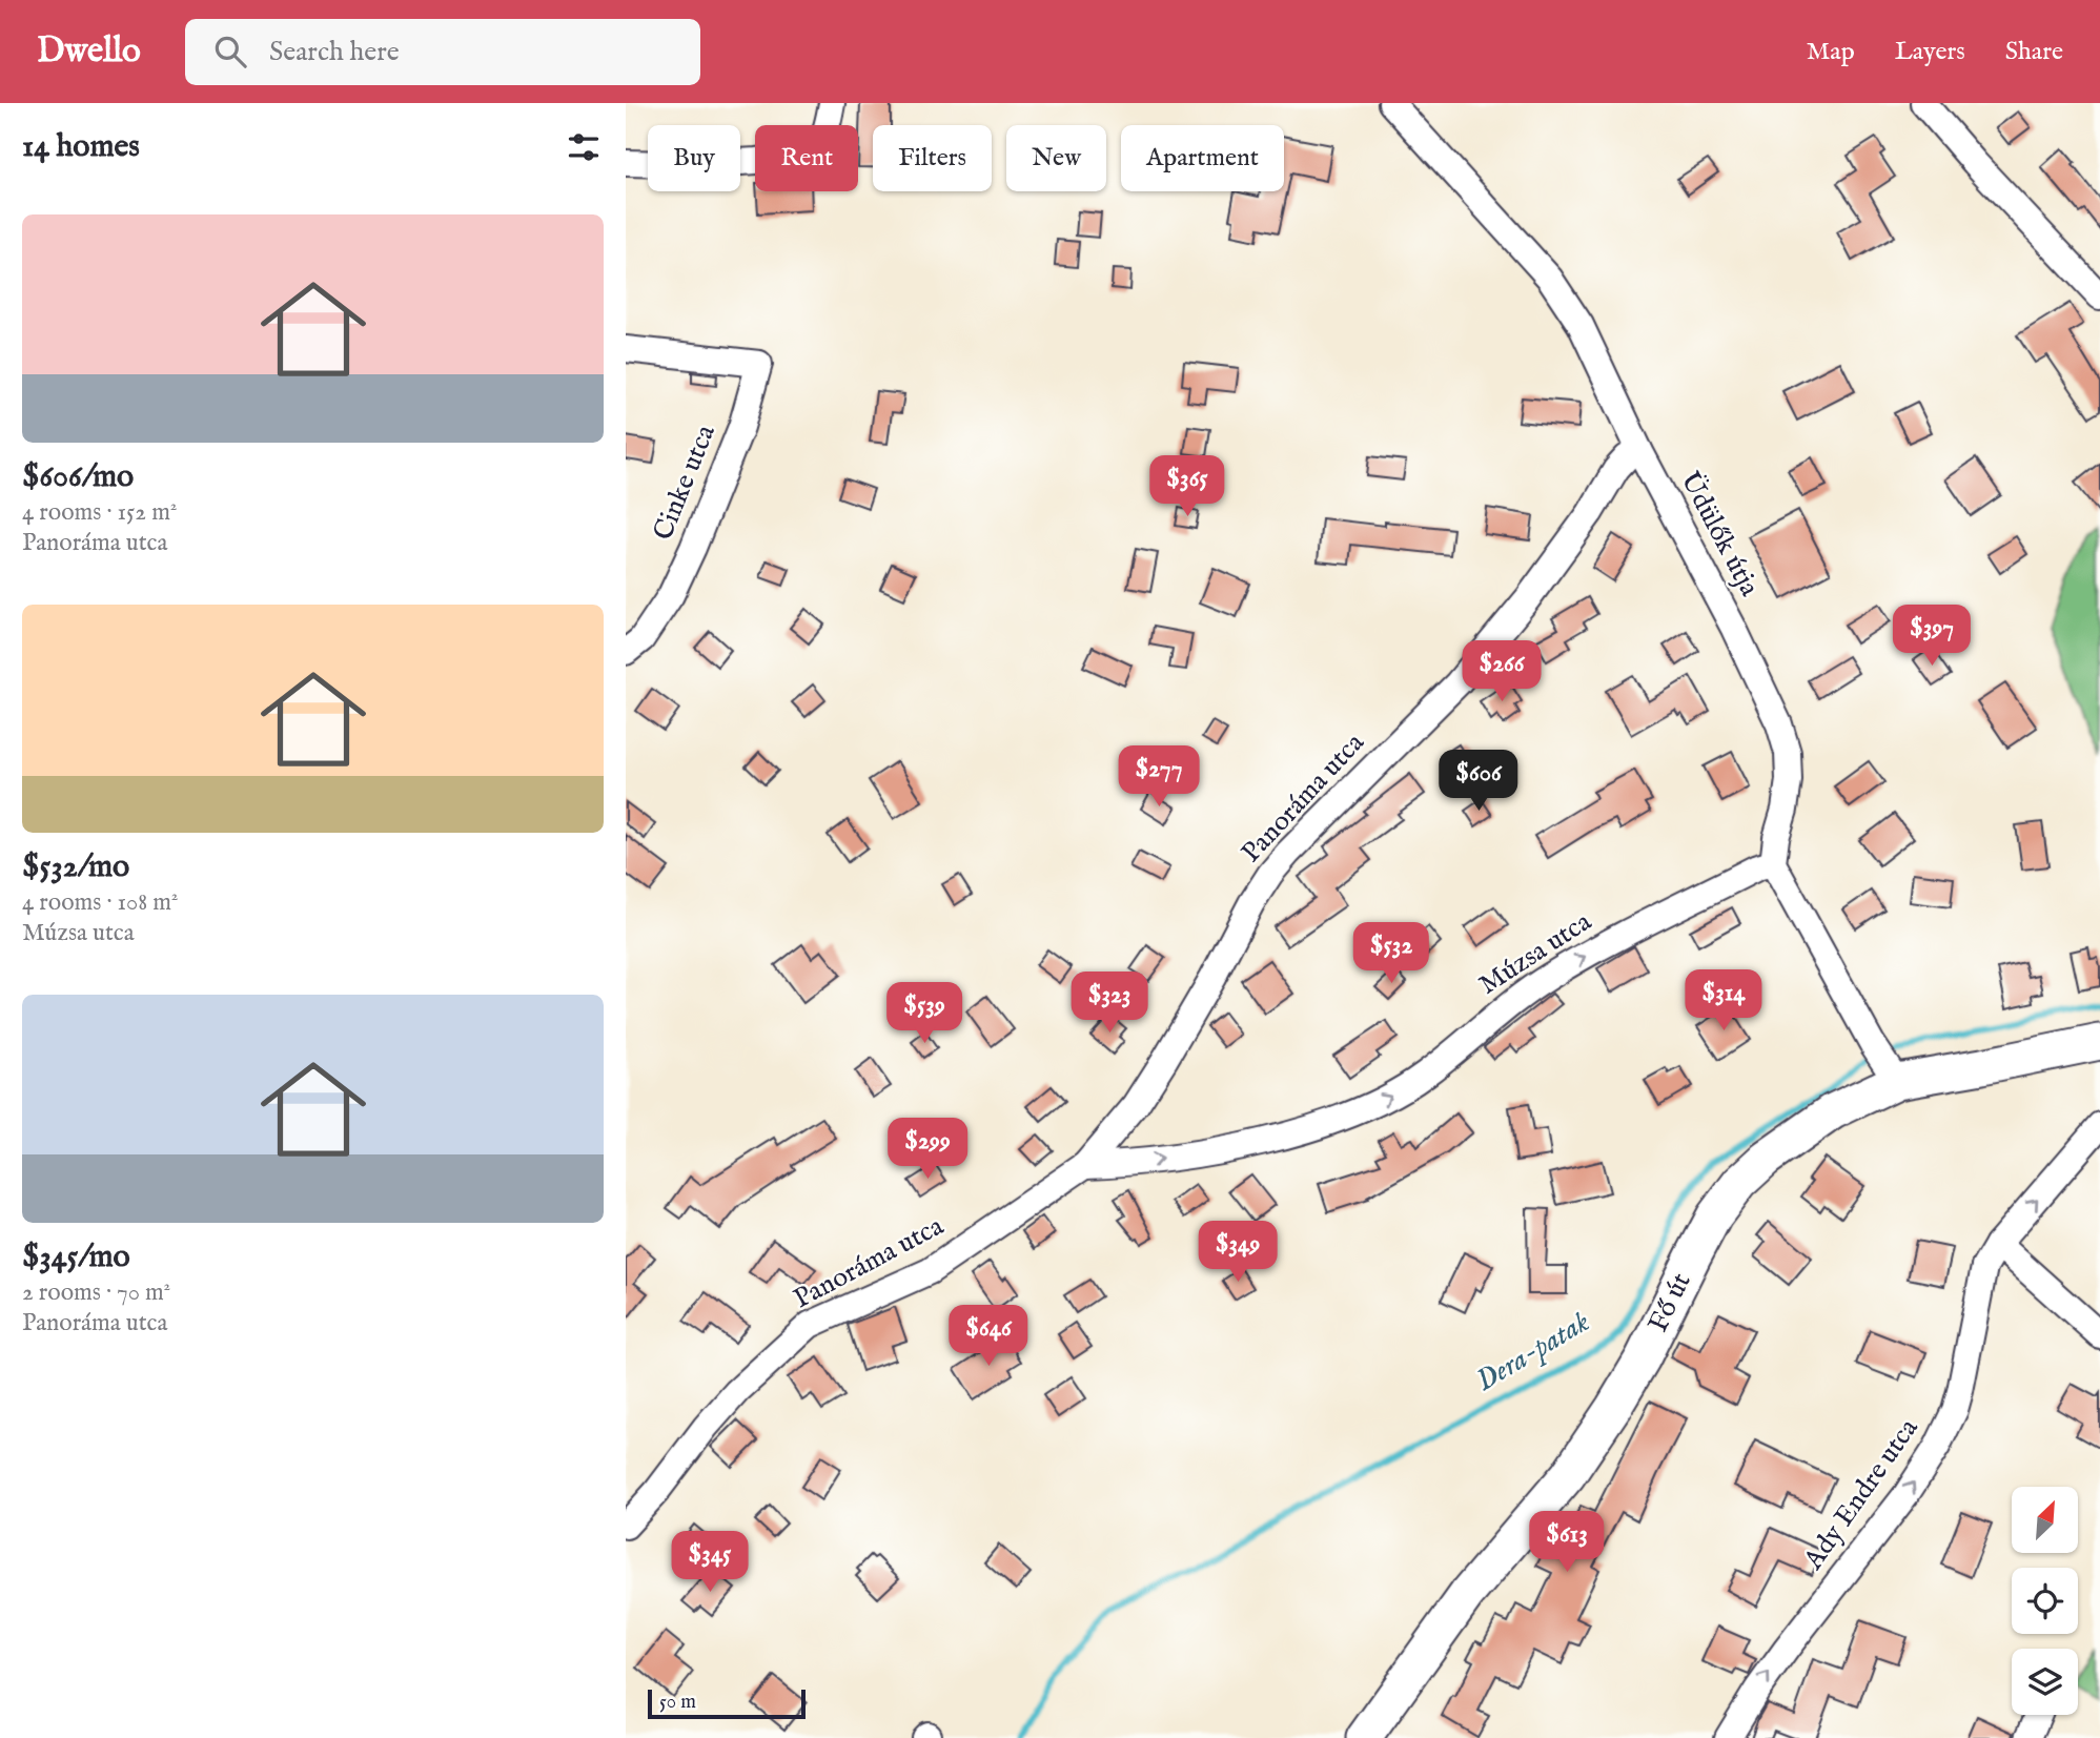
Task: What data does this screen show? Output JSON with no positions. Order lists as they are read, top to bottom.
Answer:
{
  "streets": {
    "main road": ["Fő út"],
    "street": [
      "Cinke utca",
      "Üdülők útja",
      "Panoráma utca",
      "Múzsa utca",
      "Ady Endre utca"
    ]
  },
  "crossings": [
    ["Üdülők útja", "Panoráma utca"],
    ["Üdülők útja", "Múzsa utca"],
    ["Panoráma utca", "Múzsa utca"]
  ],
  "one_way": ["Múzsa utca", "Ady Endre utca"],
  "water": ["Dera-patak"],
  "scale_bar": "50 m",
  "north": "top right",
  "page": {
    "header": "Dwello",
    "search": "Search here",
    "nav": ["Map", "Layers", "Share"],
    "heading": "14 homes",
    "chip": [
      "Buy",
      "Rent",
      "Filters",
      "New",
      "Apartment"
    ],
    "list": [
      {
        "name": "$606/mo",
        "note": "4 rooms · 152 m² · Panoráma utca"
      },
      {
        "name": "$532/mo",
        "note": "4 rooms · 108 m² · Múzsa utca"
      },
      {
        "name": "$345/mo",
        "note": "2 rooms · 70 m² · Panoráma utca"
      }
    ],
    "price": [
      "$365",
      "$397",
      "$266",
      "$277",
      "$606",
      "$532",
      "$314",
      "$323",
      "$539",
      "$299",
      "$349",
      "$646",
      "$613",
      "$345"
    ],
    "scale": "50 m"
  }
}
